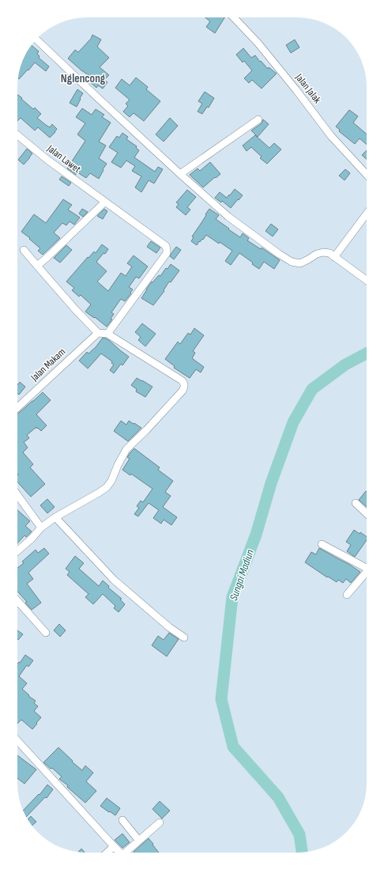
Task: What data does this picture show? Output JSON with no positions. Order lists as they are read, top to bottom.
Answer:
{
  "streets": {
    "street": ["Jalan Jalak", "Jalan Lawet", "Jalan Makam"]
  },
  "districts": ["Nglencong"],
  "water": ["Sungai Madiun"]
}
